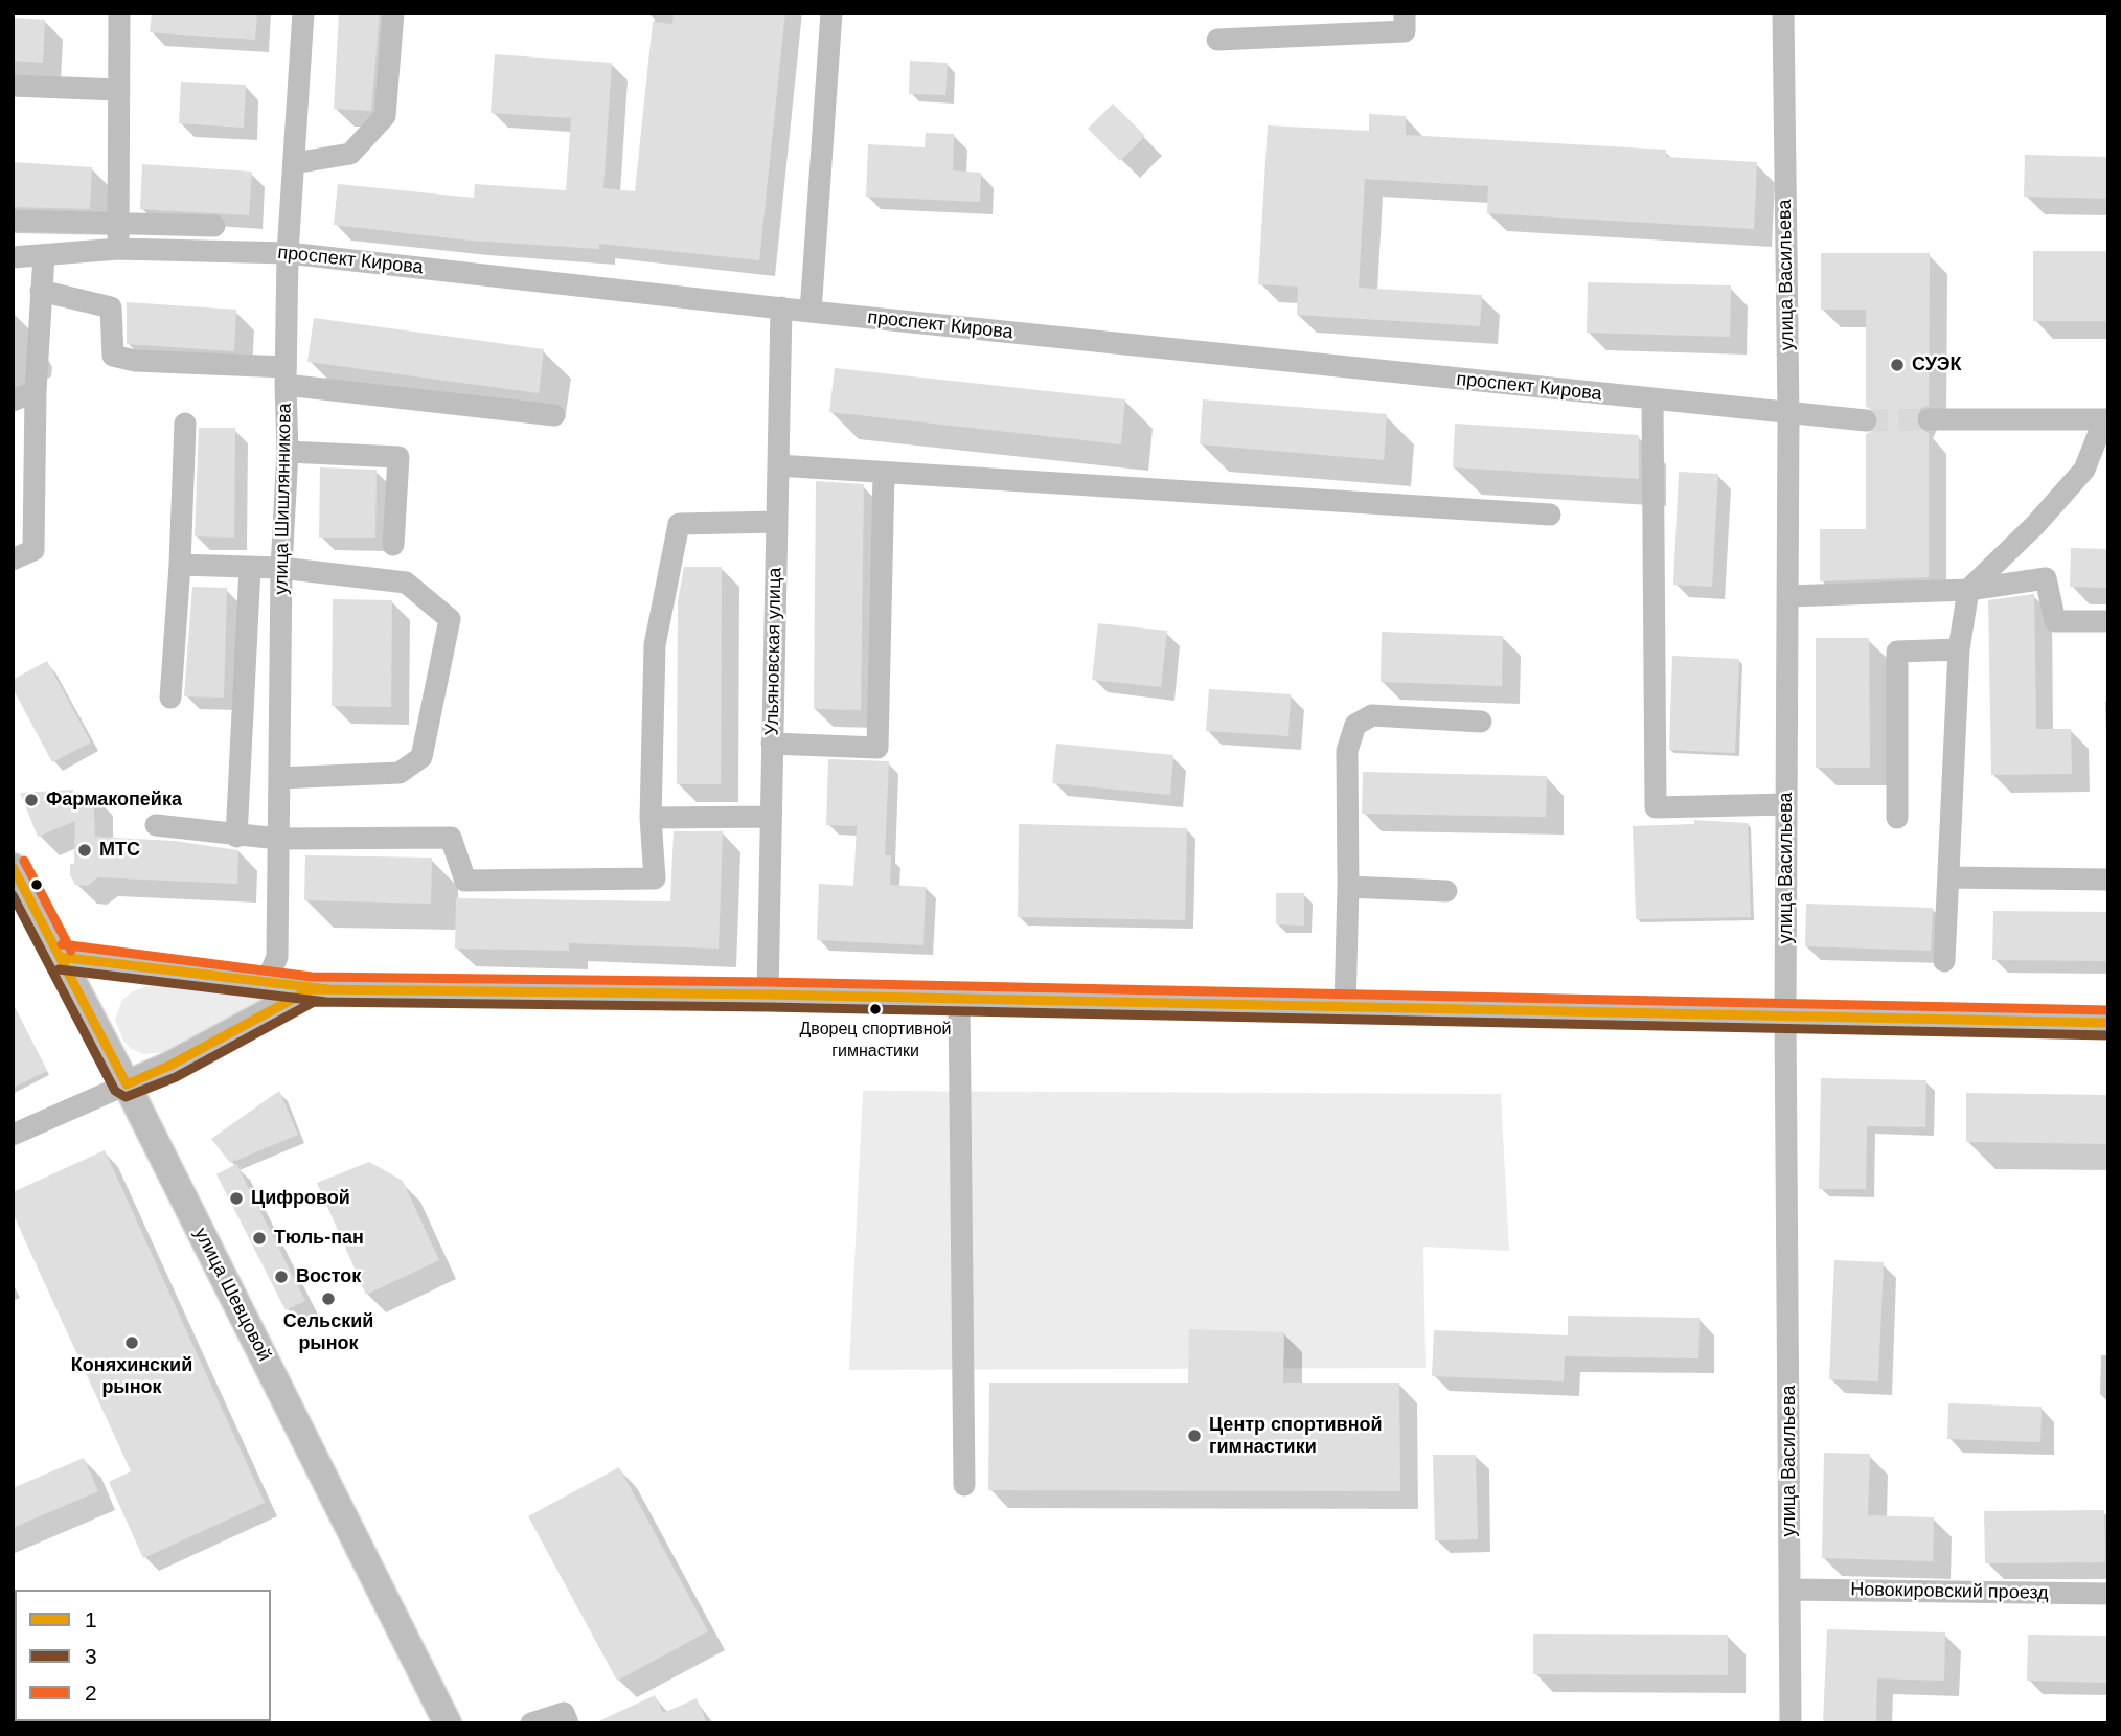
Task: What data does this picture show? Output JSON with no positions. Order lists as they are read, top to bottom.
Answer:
{
  "streets": {
    "main road": ["улица Шевцовой"],
    "street": [
      "проспект Кирова",
      "улица Васильева",
      "улица Шишлянникова",
      "Ульяновская улица",
      "Новокировский проезд"
    ]
  },
  "crossings": [
    ["проспект Кирова", "улица Васильева"],
    ["проспект Кирова", "улица Шишлянникова"],
    ["проспект Кирова", "Ульяновская улица"],
    ["улица Васильева", "Новокировский проезд"]
  ],
  "places": [
    "СУЭК",
    "Фармакопейка",
    "МТС",
    "Дворец спортивной гимнастики",
    "Цифровой",
    "Тюль-пан",
    "Восток",
    "Сельский рынок",
    "Коняхинский рынок",
    "Центр спортивной гимнастики"
  ],
  "lines": ["transit line 2", "transit line 1", "transit line 3"],
  "legend": ["1", "3", "2"]
}
